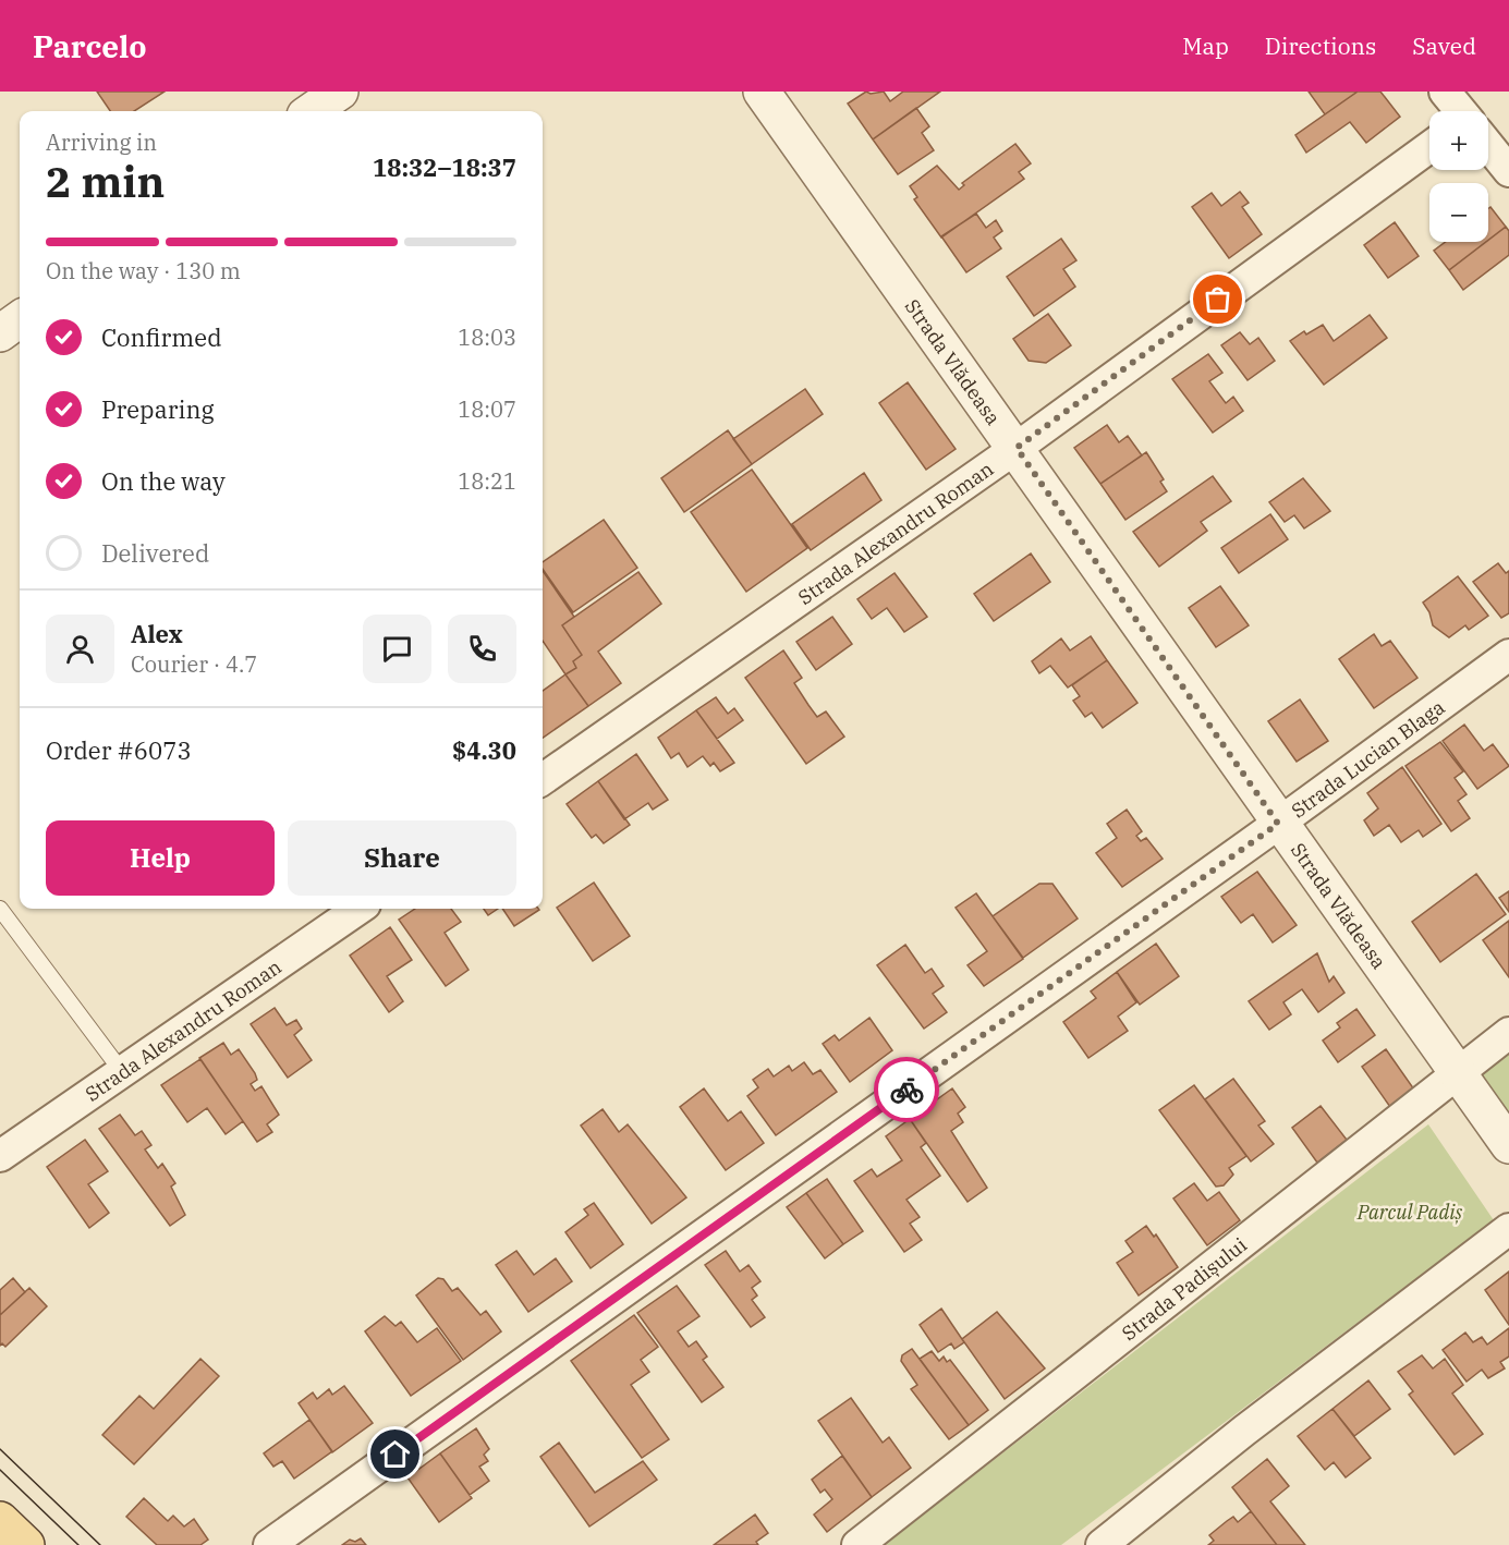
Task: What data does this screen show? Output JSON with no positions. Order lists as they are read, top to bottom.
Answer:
{
  "streets": {
    "street": [
      "Strada Vlădeasa",
      "Strada Alexandru Roman",
      "Strada Lucian Blaga",
      "Strada Padișului"
    ]
  },
  "crossings": [
    ["Strada Vlădeasa", "Strada Alexandru Roman"],
    ["Strada Vlădeasa", "Strada Lucian Blaga"],
    ["Strada Vlădeasa", "Strada Padișului"]
  ],
  "parks": ["Parcul Padiș"],
  "page": {
    "header": "Parcelo",
    "nav": ["Map", "Directions", "Saved"],
    "map_buttons": ["+", "−"],
    "heading": ["2 min", "Arriving in", "18:32–18:37"],
    "panel": [
      "Alex",
      "Courier · 4.7",
      "Order #6073",
      "$4.30"
    ],
    "bar": "On the way · 130 m",
    "list": [
      ["Confirmed", "18:03"],
      ["Preparing", "18:07"],
      ["On the way", "18:21"],
      "Delivered"
    ],
    "buttons": ["Help", "Share"]
  }
}
